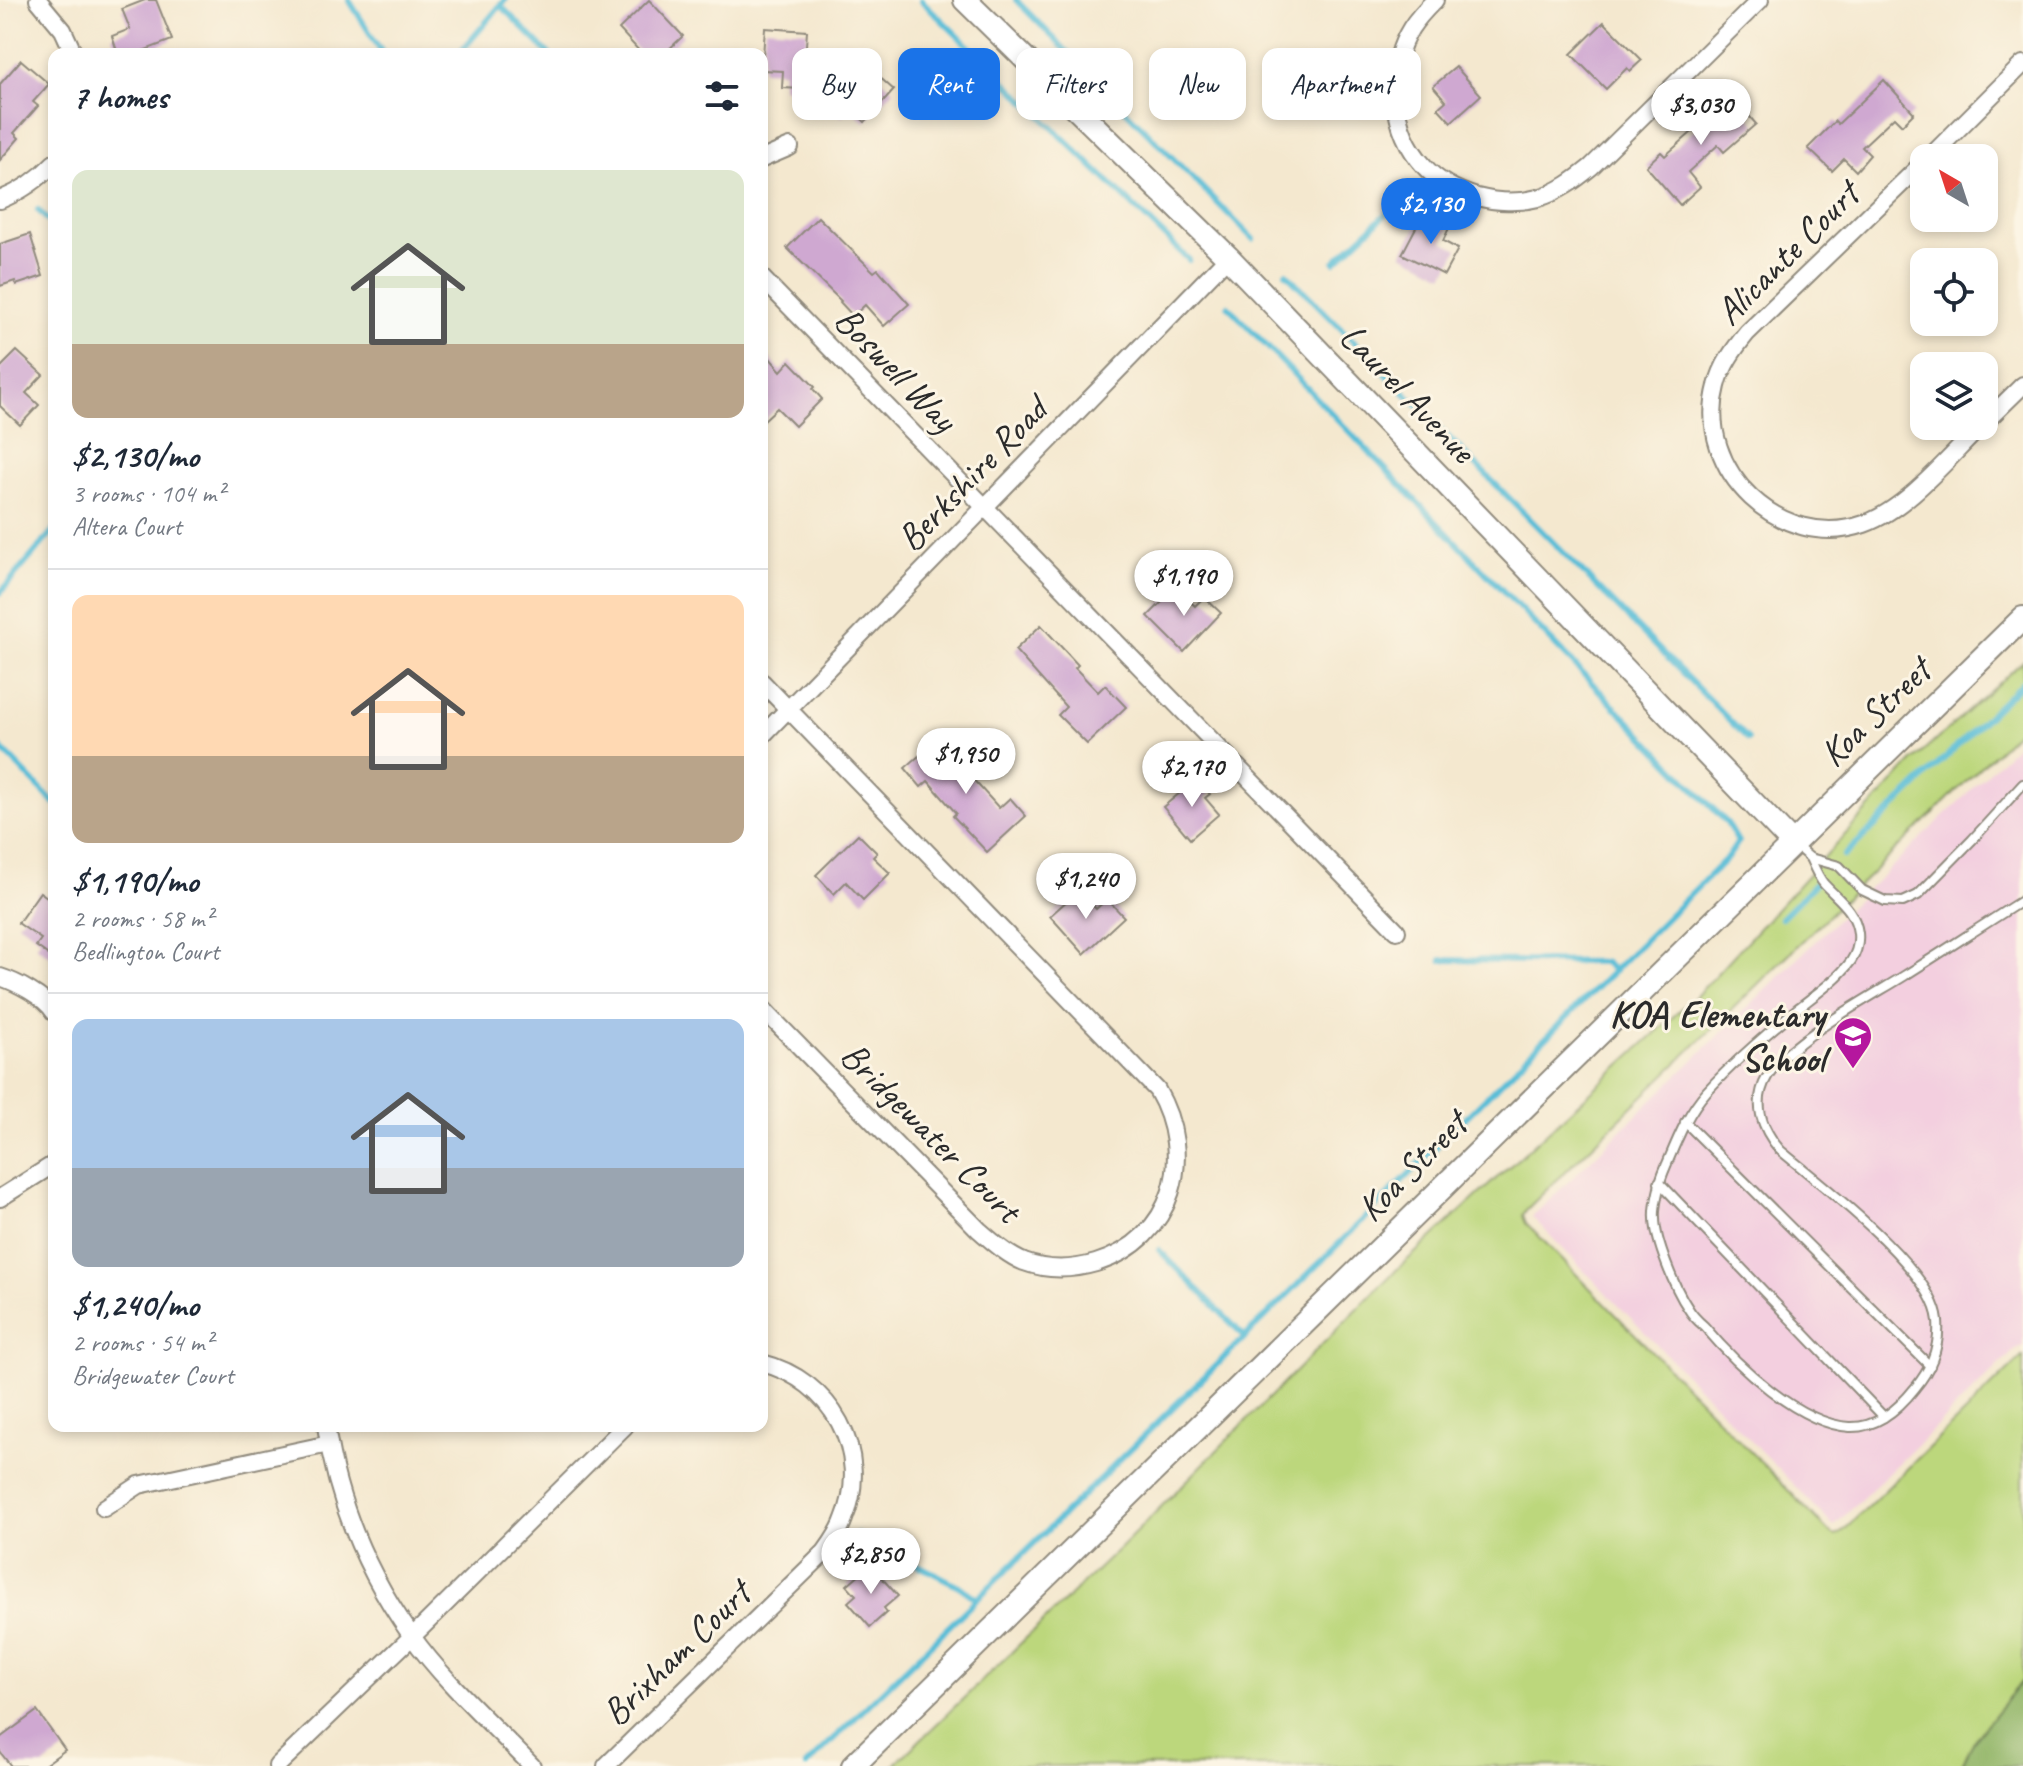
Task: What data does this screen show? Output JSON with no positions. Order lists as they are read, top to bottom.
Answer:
{
  "streets": {
    "main road": ["Laurel Avenue", "Koa Street"],
    "street": [
      "Alicante Court",
      "Boswell Way",
      "Berkshire Road",
      "Bridgewater Court",
      "Brixham Court"
    ]
  },
  "crossings": [
    ["Boswell Way", "Berkshire Road"],
    ["Laurel Avenue", "Berkshire Road"],
    ["Laurel Avenue", "Koa Street"],
    ["Berkshire Road", "Bridgewater Court"]
  ],
  "places": {
    "school or university": ["KOA Elementary School"]
  },
  "north": "top left",
  "page": {
    "chip": [
      "Buy",
      "Rent",
      "Filters",
      "New",
      "Apartment"
    ],
    "heading": "7 homes",
    "price": [
      "$3,030",
      "$2,130",
      "$1,190",
      "$1,950",
      "$2,170",
      "$1,240",
      "$2,850"
    ],
    "list": [
      {
        "name": "$2,130/mo",
        "note": "3 rooms · 104 m² · Altera Court"
      },
      {
        "name": "$1,190/mo",
        "note": "2 rooms · 58 m² · Bedlington Court"
      },
      {
        "name": "$1,240/mo",
        "note": "2 rooms · 54 m² · Bridgewater Court"
      }
    ]
  }
}
